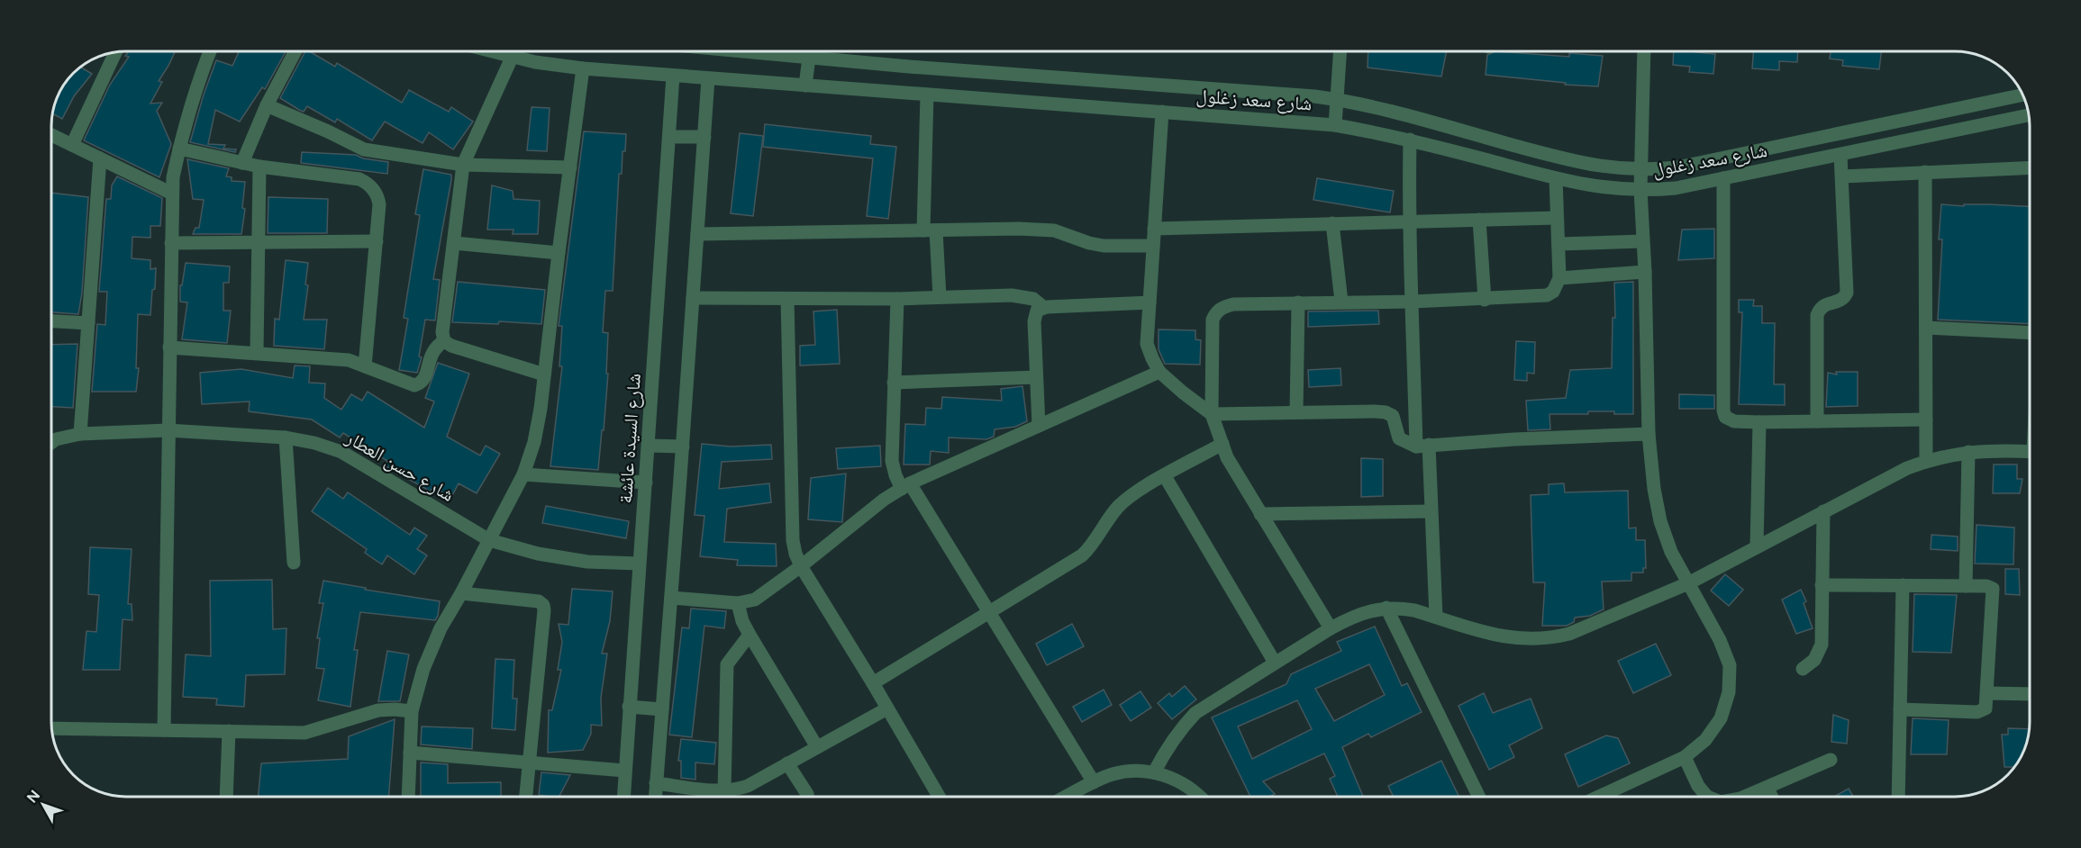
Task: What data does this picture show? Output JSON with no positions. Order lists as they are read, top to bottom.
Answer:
{
  "streets": {
    "street": ["شارع سعد زغلول", "شارع السيدة عائشة", "شارع حسن العطار"]
  },
  "crossings": [
    ["شارع سعد زغلول", "شارع السيدة عائشة"],
    ["شارع السيدة عائشة", "شارع حسن العطار"]
  ],
  "north": "top left"
}
